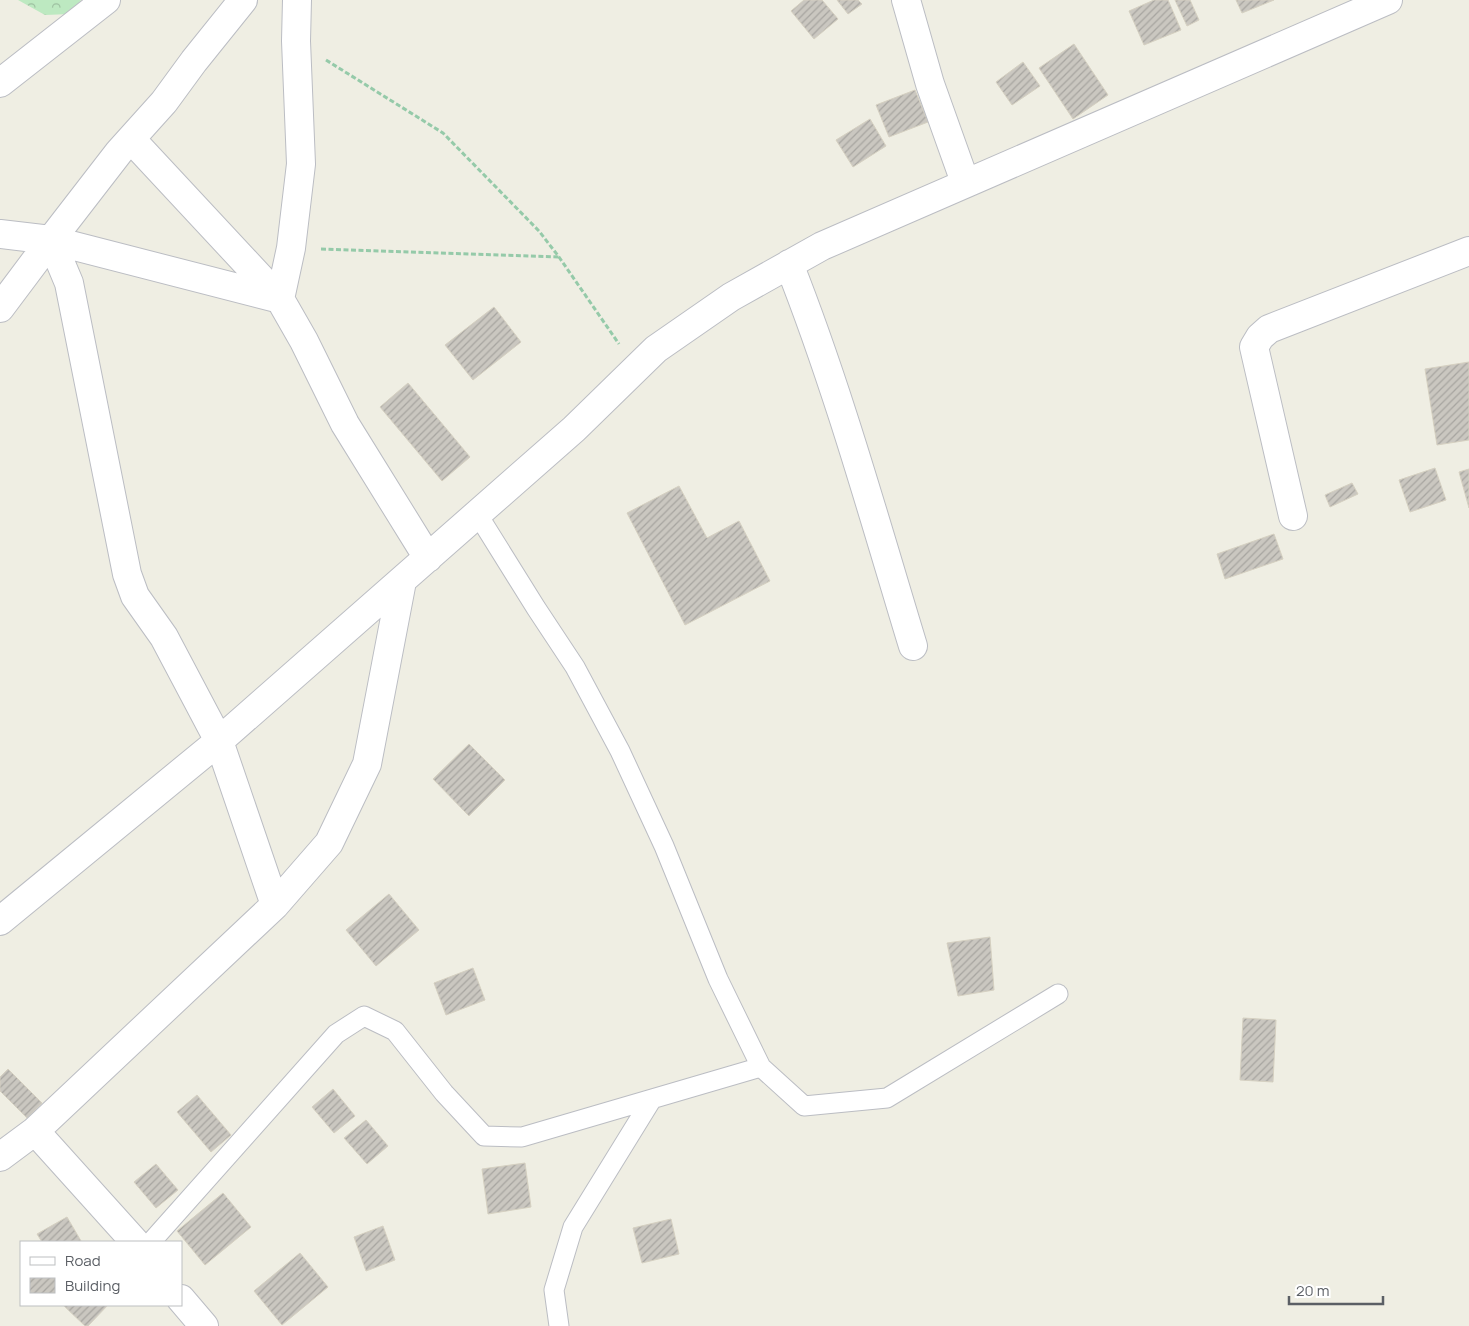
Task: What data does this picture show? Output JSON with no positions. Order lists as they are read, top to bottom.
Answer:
{
  "legend": ["Road", "Building"],
  "scale_bar": "20 m"
}
